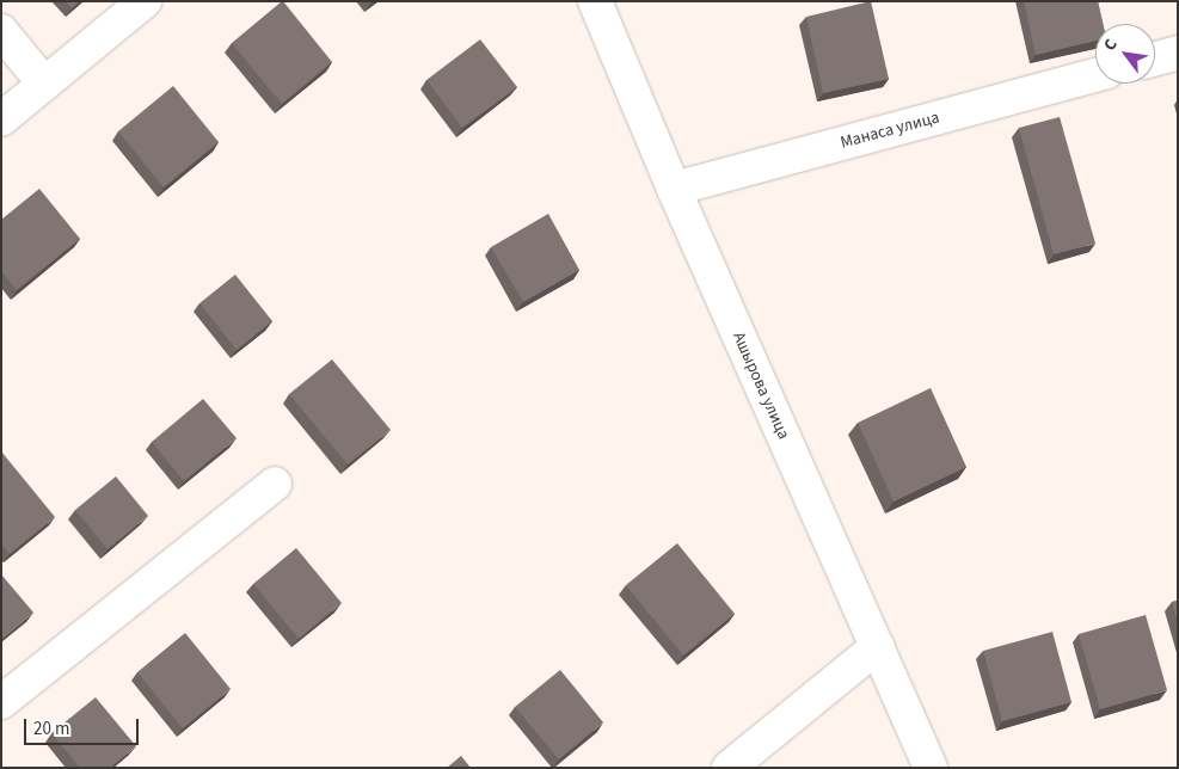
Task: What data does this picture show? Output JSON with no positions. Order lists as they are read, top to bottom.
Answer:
{
  "streets": {
    "street": ["Манаса улица", "Ашырова улица"]
  },
  "crossings": [
    ["Манаса улица", "Ашырова улица"]
  ],
  "scale_bar": "20 m",
  "north": "top left"
}
